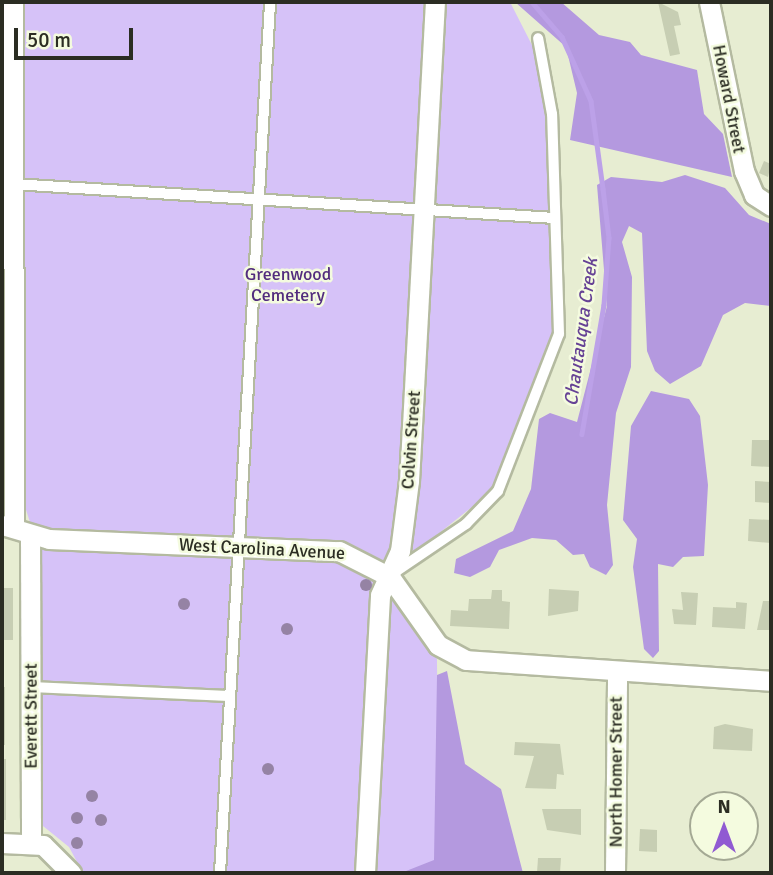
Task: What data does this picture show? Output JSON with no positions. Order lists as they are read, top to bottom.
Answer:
{
  "streets": {
    "street": [
      "Howard Street",
      "Colvin Street",
      "West Carolina Avenue",
      "Everett Street",
      "North Homer Street"
    ]
  },
  "crossings": [
    ["Colvin Street", "West Carolina Avenue"],
    ["West Carolina Avenue", "Everett Street"],
    ["West Carolina Avenue", "North Homer Street"]
  ],
  "water": ["Chautauqua Creek"],
  "parks": ["Greenwood Cemetery"],
  "scale_bar": "50 m",
  "north": "top"
}
